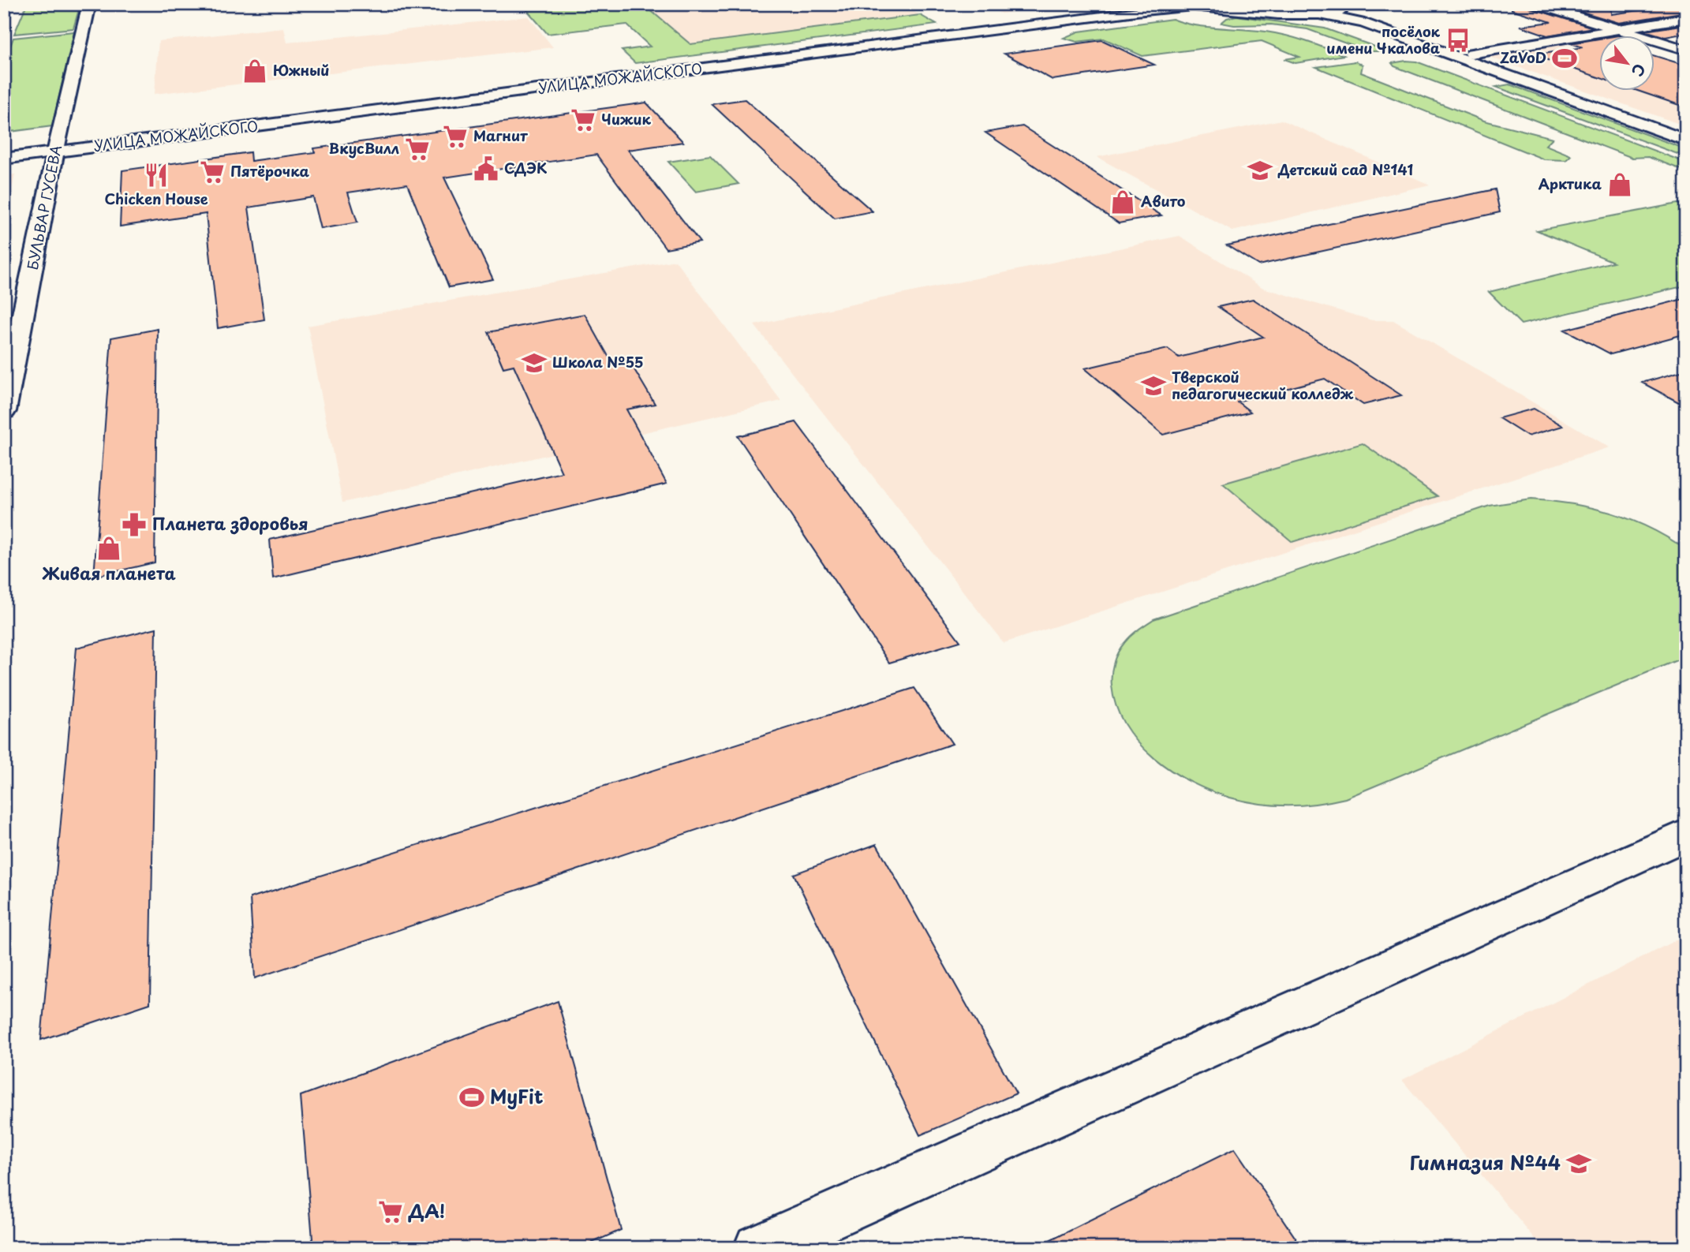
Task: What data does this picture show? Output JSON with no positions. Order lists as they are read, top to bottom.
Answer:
{
  "streets": {
    "main road": ["УЛИЦА МОЖАЙСКОГО", "БУЛЬВАР ГУСЕВА"]
  },
  "crossings": [
    ["УЛИЦА МОЖАЙСКОГО", "БУЛЬВАР ГУСЕВА"]
  ],
  "places": {
    "bus stop": ["посёлок имени Чкалова"],
    "sports": ["ZaVoD", "MyFit"],
    "shop": [
      "Южный",
      "Арктика",
      "Авито",
      "Живая планета"
    ],
    "supermarket": [
      "Чижик",
      "Магнит",
      "ВкусВилл",
      "Пятёрочка",
      "ДА!"
    ],
    "public building": ["СДЭК"],
    "school or university": [
      "Детский сад №141",
      "Школа №55",
      "Тверской педагогический колледж",
      "Гимназия №44"
    ],
    "restaurant": ["Chicken House"],
    "pharmacy": ["Планета здоровья"]
  },
  "north": "bottom right"
}
